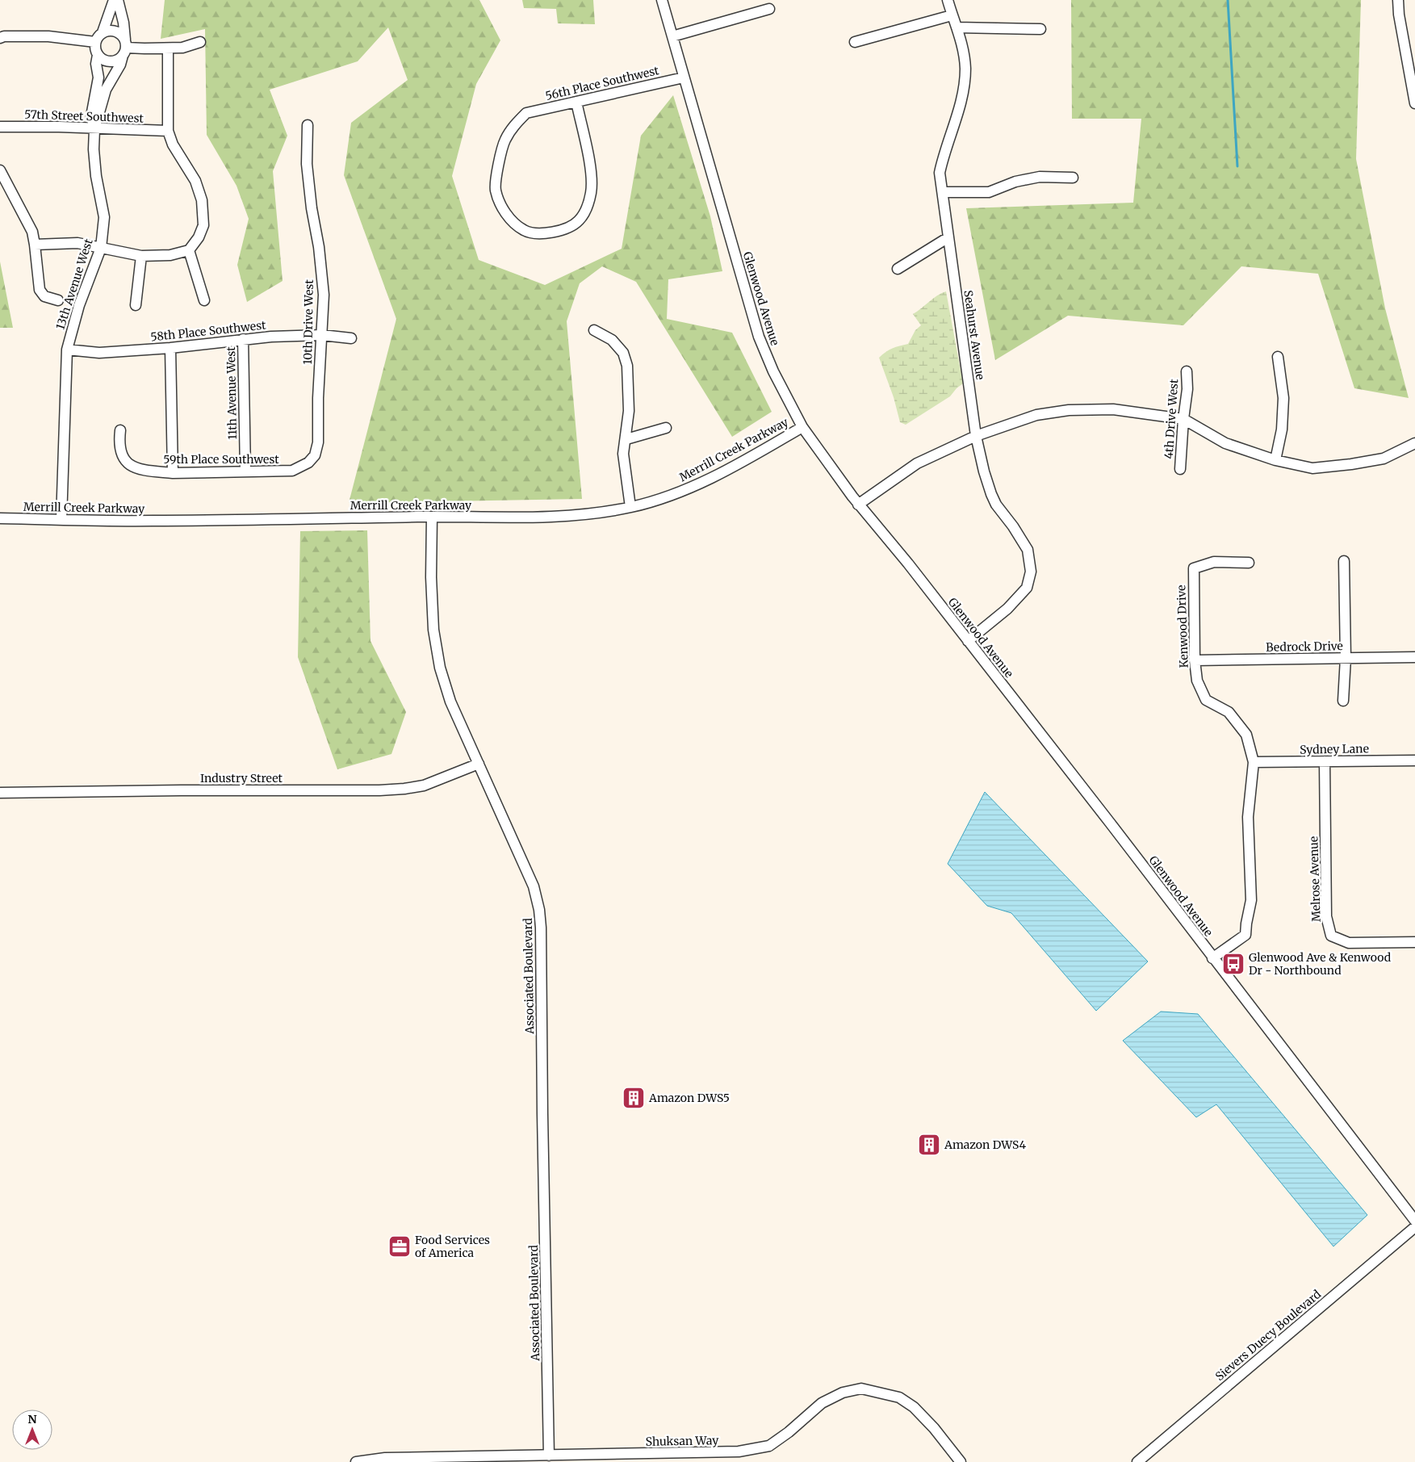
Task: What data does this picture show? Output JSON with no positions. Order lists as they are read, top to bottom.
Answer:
{
  "streets": {
    "street": [
      "56th Place Southwest",
      "57th Street Southwest",
      "13th Avenue West",
      "Glenwood Avenue",
      "10th Drive West",
      "58th Place Southwest",
      "Seahurst Avenue",
      "11th Avenue West",
      "4th Drive West",
      "Merrill Creek Parkway",
      "59th Place Southwest",
      "Kenwood Drive",
      "Bedrock Drive",
      "Sydney Lane",
      "Industry Street",
      "Melrose Avenue",
      "Associated Boulevard",
      "Sievers Duecy Boulevard",
      "Shuksan Way"
    ]
  },
  "crossings": [
    ["56th Place Southwest", "Glenwood Avenue"],
    ["57th Street Southwest", "13th Avenue West"],
    ["13th Avenue West", "58th Place Southwest"],
    ["13th Avenue West", "Merrill Creek Parkway"],
    ["Glenwood Avenue", "Seahurst Avenue"],
    ["Glenwood Avenue", "Merrill Creek Parkway"],
    ["Glenwood Avenue", "Kenwood Drive"],
    ["10th Drive West", "58th Place Southwest"],
    ["10th Drive West", "59th Place Southwest"],
    ["58th Place Southwest", "11th Avenue West"],
    ["11th Avenue West", "59th Place Southwest"],
    ["Merrill Creek Parkway", "Associated Boulevard"],
    ["Kenwood Drive", "Bedrock Drive"],
    ["Kenwood Drive", "Sydney Lane"],
    ["Sydney Lane", "Melrose Avenue"],
    ["Industry Street", "Associated Boulevard"],
    ["Associated Boulevard", "Shuksan Way"]
  ],
  "places": {
    "bus stop": ["Glenwood Ave & Kenwood Dr - Northbound"],
    "building": ["Amazon DWS5", "Amazon DWS4"],
    "office": ["Food Services of America"]
  },
  "north": "top"
}
